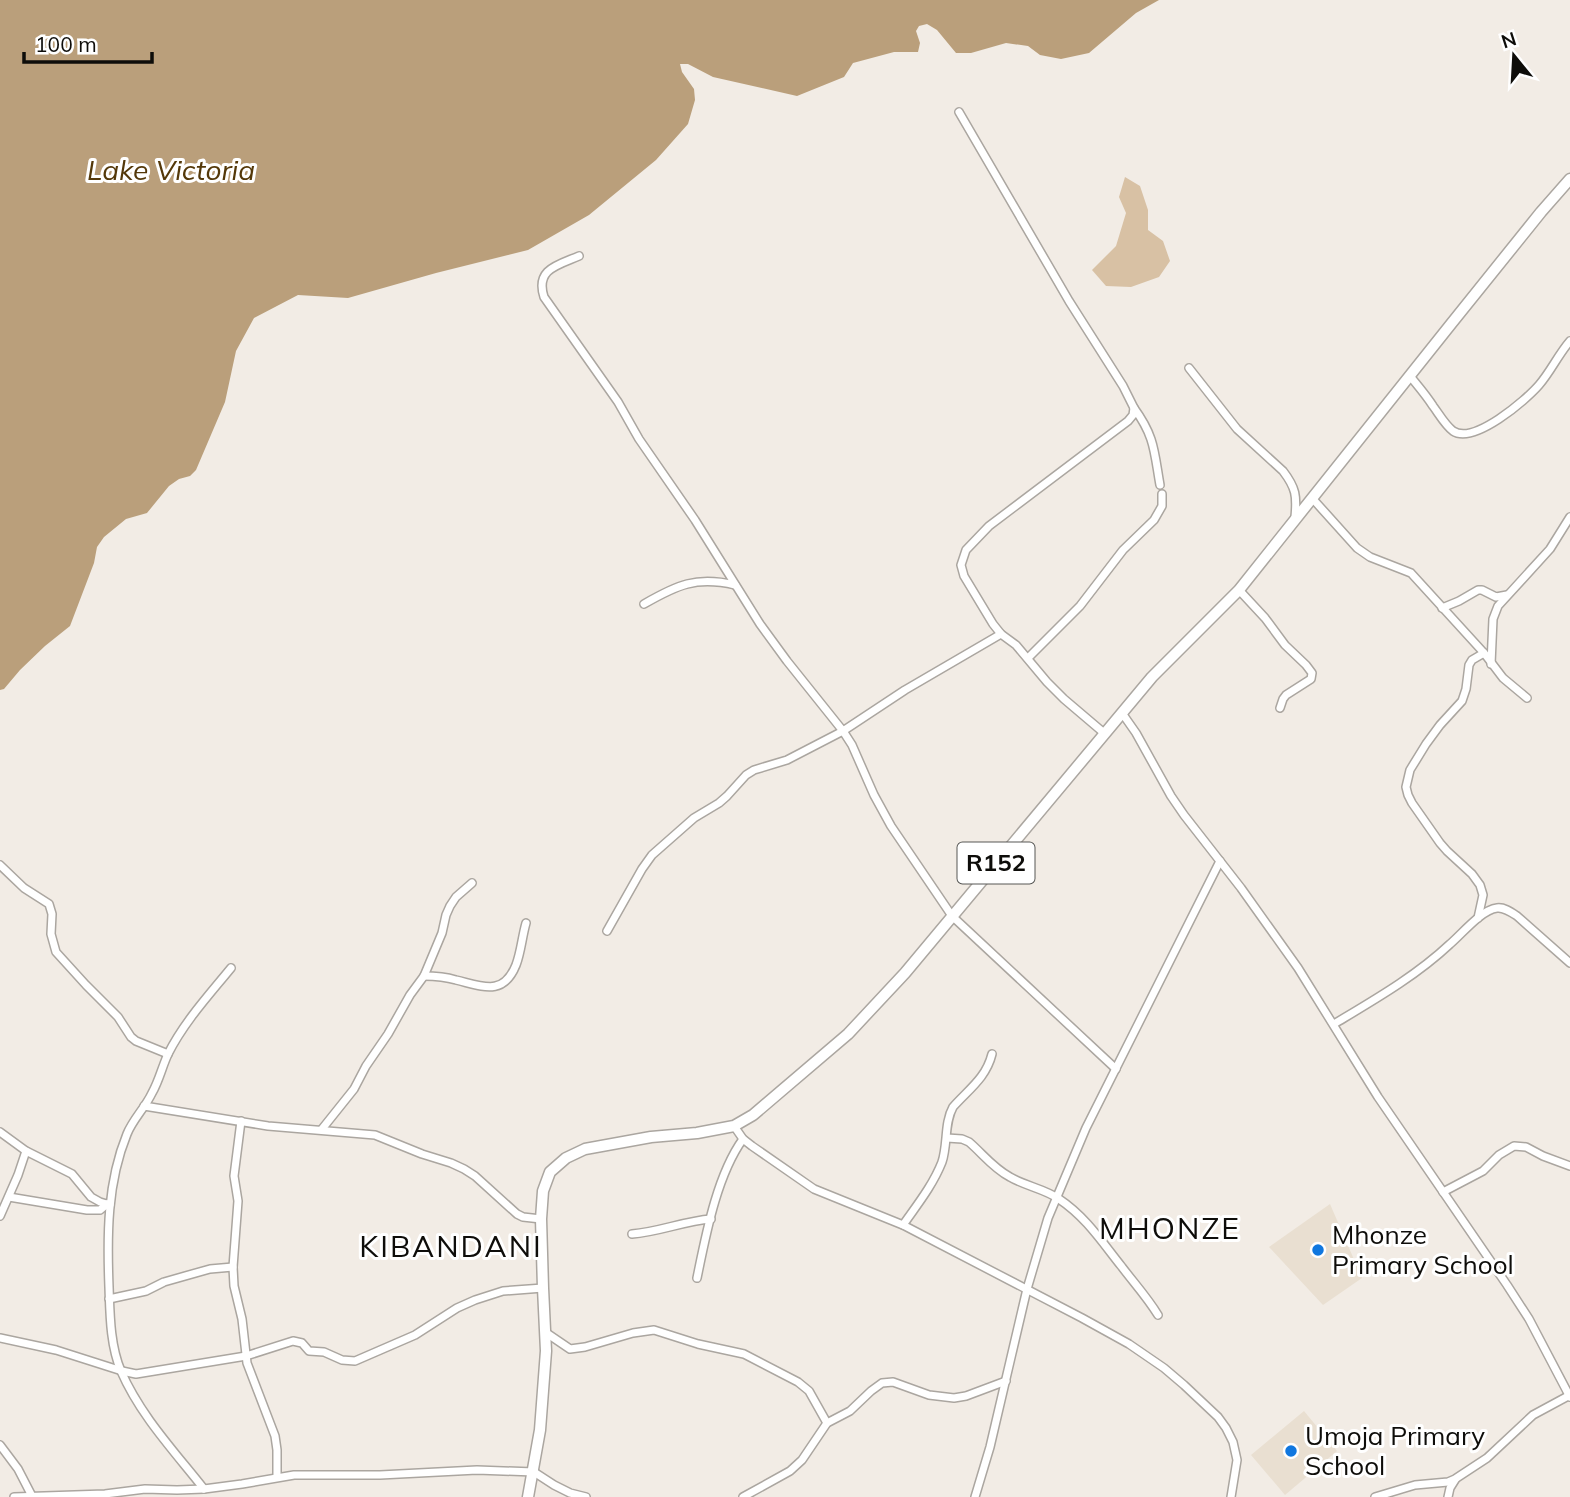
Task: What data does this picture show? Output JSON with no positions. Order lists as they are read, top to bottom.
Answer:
{
  "streets": {
    "main road": ["R152"]
  },
  "districts": ["MHONZE", "KIBANDANI"],
  "water": ["Lake Victoria"],
  "places": ["Mhonze Primary School", "Umoja Primary School"],
  "scale_bar": "100 m",
  "north": "top"
}
